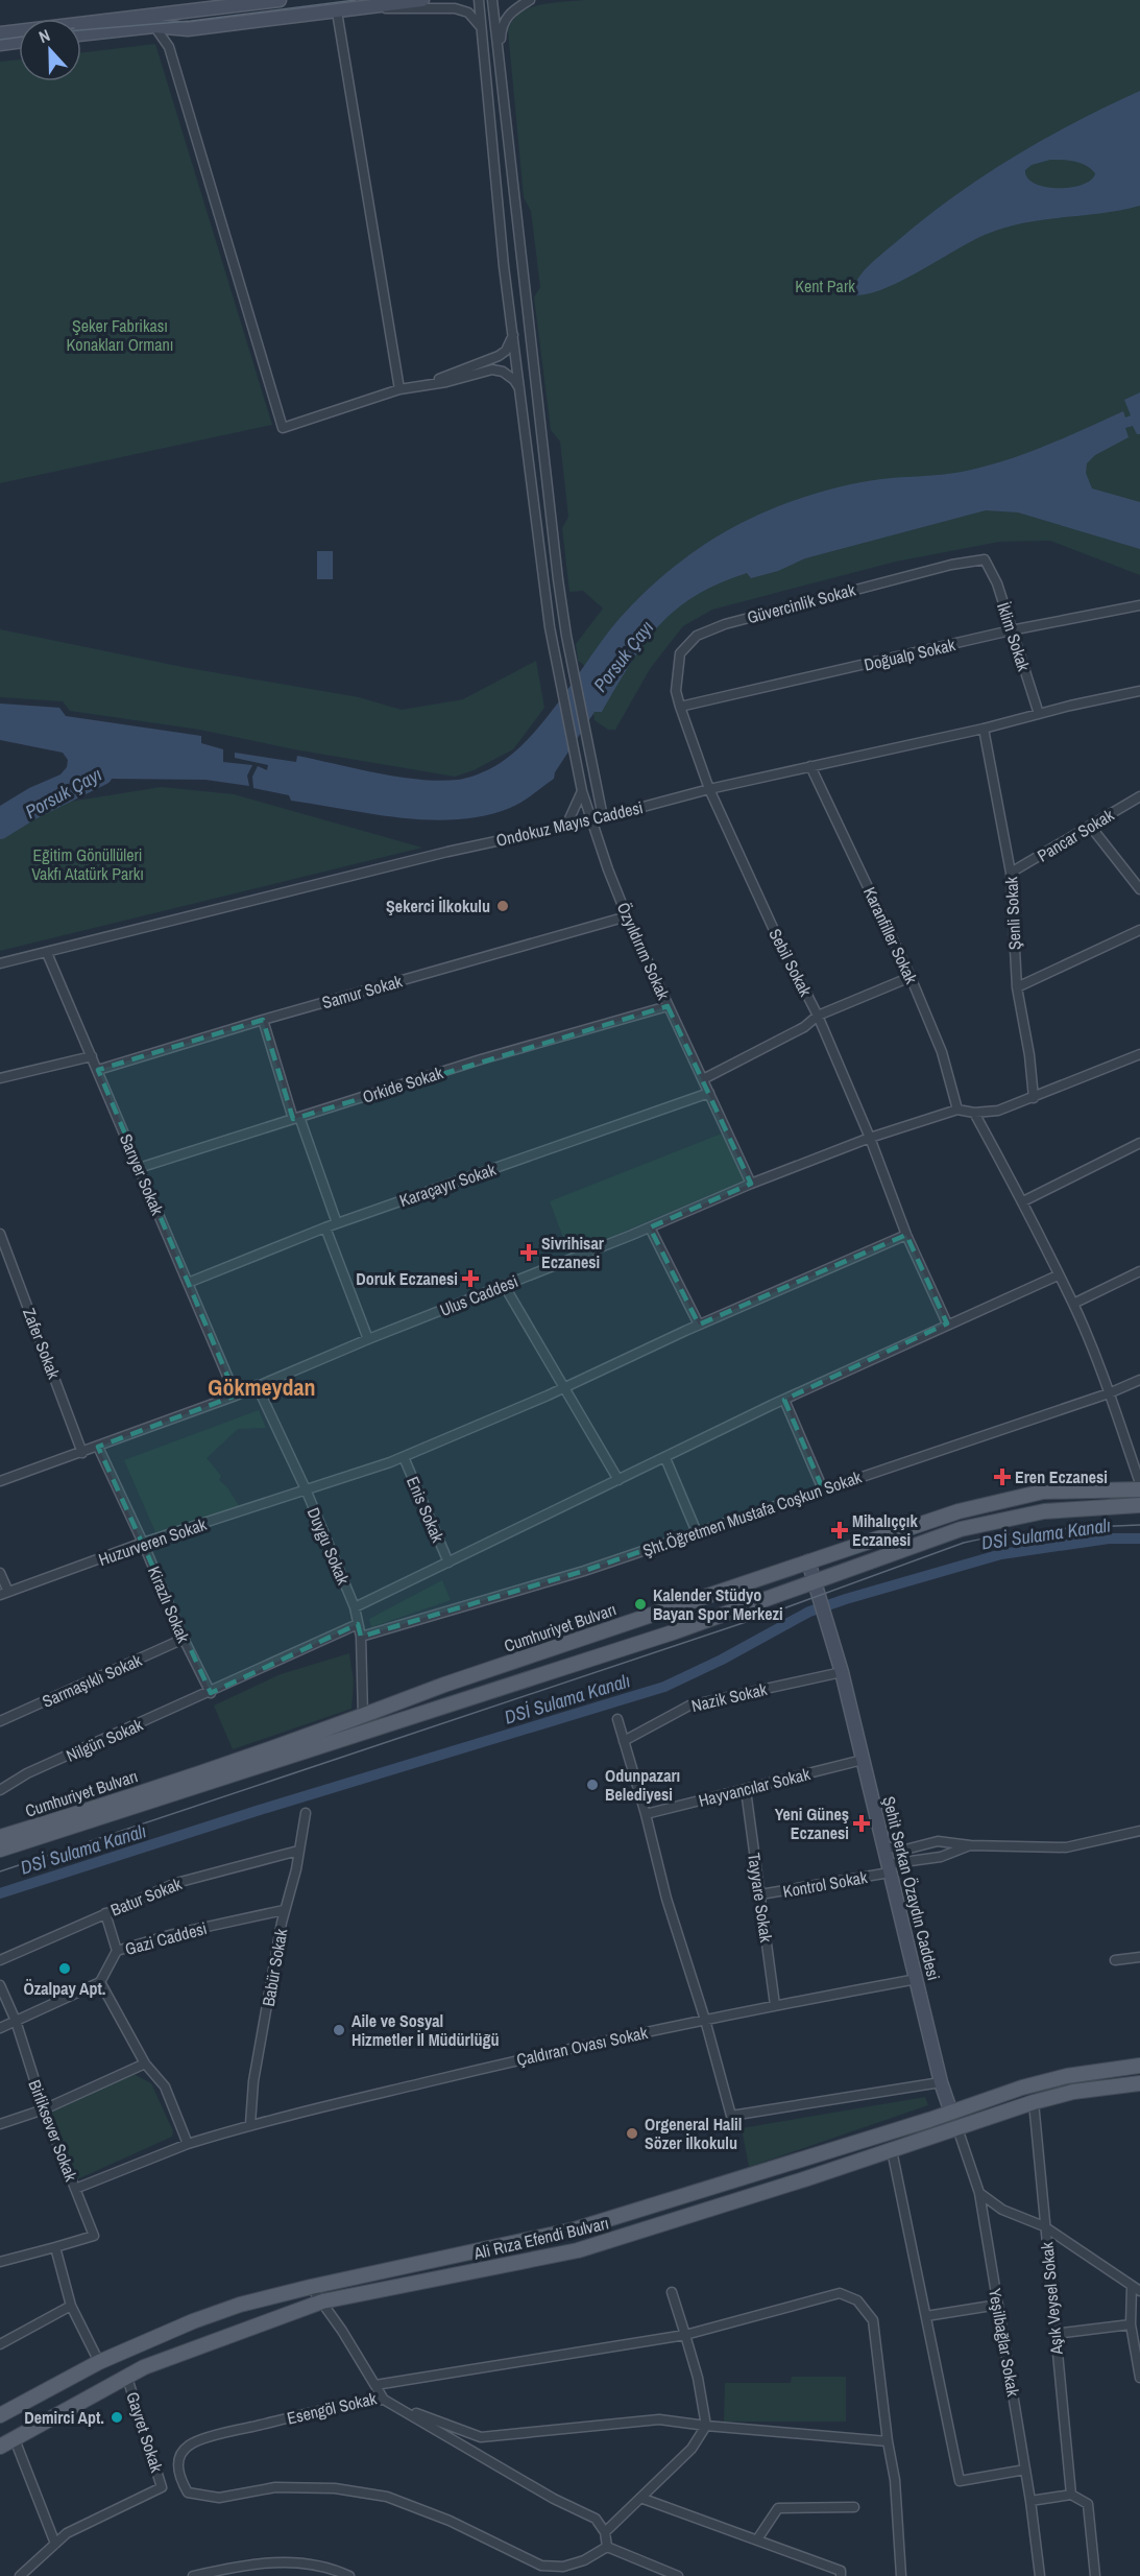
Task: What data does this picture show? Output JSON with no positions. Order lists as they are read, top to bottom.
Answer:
{
  "streets": {
    "main road": ["Cumhuriyet Bulvarı", "Şehit Serkan Özaydın Caddesi", "Ali Rıza Efendi Bulvarı"],
    "street": [
      "Güvercinlik Sokak",
      "İklim Sokak",
      "Doğualp Sokak",
      "Ondokuz Mayıs Caddesi",
      "Pancar Sokak",
      "Şenli Sokak",
      "Karanfiller Sokak",
      "Özyıldırım Sokak",
      "Sebil Sokak",
      "Samur Sokak",
      "Orkide Sokak",
      "Sarıyer Sokak",
      "Karaçayır Sokak",
      "Ulus Caddesi",
      "Zafer Sokak",
      "Enis Sokak",
      "Şht.Öğretmen Mustafa Coşkun Sokak",
      "Huzurveren Sokak",
      "Duygu Sokak",
      "Kirazlı Sokak",
      "Sarmaşıklı Sokak",
      "Nazik Sokak",
      "Nilgün Sokak",
      "Hayvancılar Sokak",
      "Kontrol Sokak",
      "Batur Sokak",
      "Tayyare Sokak",
      "Gazi Caddesi",
      "Babür Sokak",
      "Çaldıran Ovası Sokak",
      "Birliksever Sokak",
      "Aşık Veysel Sokak",
      "Yeşilbağlar Sokak",
      "Esengöl Sokak",
      "Gayret Sokak"
    ]
  },
  "crossings": [
    ["Güvercinlik Sokak", "İklim Sokak"],
    ["Güvercinlik Sokak", "Doğualp Sokak"],
    ["Güvercinlik Sokak", "Ondokuz Mayıs Caddesi"],
    ["Güvercinlik Sokak", "Sebil Sokak"],
    ["İklim Sokak", "Doğualp Sokak"],
    ["İklim Sokak", "Ondokuz Mayıs Caddesi"],
    ["Ondokuz Mayıs Caddesi", "Şenli Sokak"],
    ["Ondokuz Mayıs Caddesi", "Karanfiller Sokak"],
    ["Ondokuz Mayıs Caddesi", "Özyıldırım Sokak"],
    ["Ondokuz Mayıs Caddesi", "Sebil Sokak"],
    ["Ondokuz Mayıs Caddesi", "Sarıyer Sokak"],
    ["Pancar Sokak", "Şenli Sokak"],
    ["Karanfiller Sokak", "Ulus Caddesi"],
    ["Özyıldırım Sokak", "Samur Sokak"],
    ["Özyıldırım Sokak", "Orkide Sokak"],
    ["Özyıldırım Sokak", "Karaçayır Sokak"],
    ["Özyıldırım Sokak", "Ulus Caddesi"],
    ["Sebil Sokak", "Ulus Caddesi"],
    ["Sebil Sokak", "Huzurveren Sokak"],
    ["Samur Sokak", "Sarıyer Sokak"],
    ["Orkide Sokak", "Sarıyer Sokak"],
    ["Sarıyer Sokak", "Karaçayır Sokak"],
    ["Sarıyer Sokak", "Ulus Caddesi"],
    ["Ulus Caddesi", "Zafer Sokak"],
    ["Ulus Caddesi", "Duygu Sokak"],
    ["Ulus Caddesi", "Kirazlı Sokak"],
    ["Enis Sokak", "Huzurveren Sokak"],
    ["Şht.Öğretmen Mustafa Coşkun Sokak", "Duygu Sokak"],
    ["Huzurveren Sokak", "Duygu Sokak"],
    ["Huzurveren Sokak", "Kirazlı Sokak"],
    ["Duygu Sokak", "Cumhuriyet Bulvarı"],
    ["Duygu Sokak", "Nilgün Sokak"],
    ["Kirazlı Sokak", "Sarmaşıklı Sokak"],
    ["Kirazlı Sokak", "Nilgün Sokak"],
    ["Cumhuriyet Bulvarı", "Şehit Serkan Özaydın Caddesi"],
    ["Nazik Sokak", "Şehit Serkan Özaydın Caddesi"],
    ["Hayvancılar Sokak", "Şehit Serkan Özaydın Caddesi"],
    ["Hayvancılar Sokak", "Tayyare Sokak"],
    ["Kontrol Sokak", "Şehit Serkan Özaydın Caddesi"],
    ["Kontrol Sokak", "Tayyare Sokak"],
    ["Şehit Serkan Özaydın Caddesi", "Çaldıran Ovası Sokak"],
    ["Şehit Serkan Özaydın Caddesi", "Ali Rıza Efendi Bulvarı"],
    ["Şehit Serkan Özaydın Caddesi", "Yeşilbağlar Sokak"],
    ["Batur Sokak", "Babür Sokak"],
    ["Tayyare Sokak", "Çaldıran Ovası Sokak"],
    ["Gazi Caddesi", "Babür Sokak"],
    ["Babür Sokak", "Çaldıran Ovası Sokak"],
    ["Çaldıran Ovası Sokak", "Birliksever Sokak"],
    ["Ali Rıza Efendi Bulvarı", "Aşık Veysel Sokak"],
    ["Ali Rıza Efendi Bulvarı", "Yeşilbağlar Sokak"],
    ["Ali Rıza Efendi Bulvarı", "Esengöl Sokak"],
    ["Ali Rıza Efendi Bulvarı", "Gayret Sokak"]
  ],
  "districts": ["Gökmeydan"],
  "water": ["Porsuk Çayı", "DSİ Sulama Kanalı"],
  "parks": ["Kent Park", "Şeker Fabrikası Konakları Ormanı", "Eğitim Gönüllüleri Vakfı Atatürk Parkı"],
  "places": {
    "other": [
      "Şekerci İlkokulu",
      "Kalender Stüdyo Bayan Spor Merkezi",
      "Odunpazarı Belediyesi",
      "Özalpay Apt.",
      "Aile ve Sosyal Hizmetler İl Müdürlüğü",
      "Orgeneral Halil Sözer İlkokulu",
      "Demirci Apt."
    ],
    "health": [
      "Sivrihisar Eczanesi",
      "Doruk Eczanesi",
      "Eren Eczanesi",
      "Mihalıççık Eczanesi",
      "Yeni Güneş Eczanesi"
    ]
  },
  "north": "top"
}
